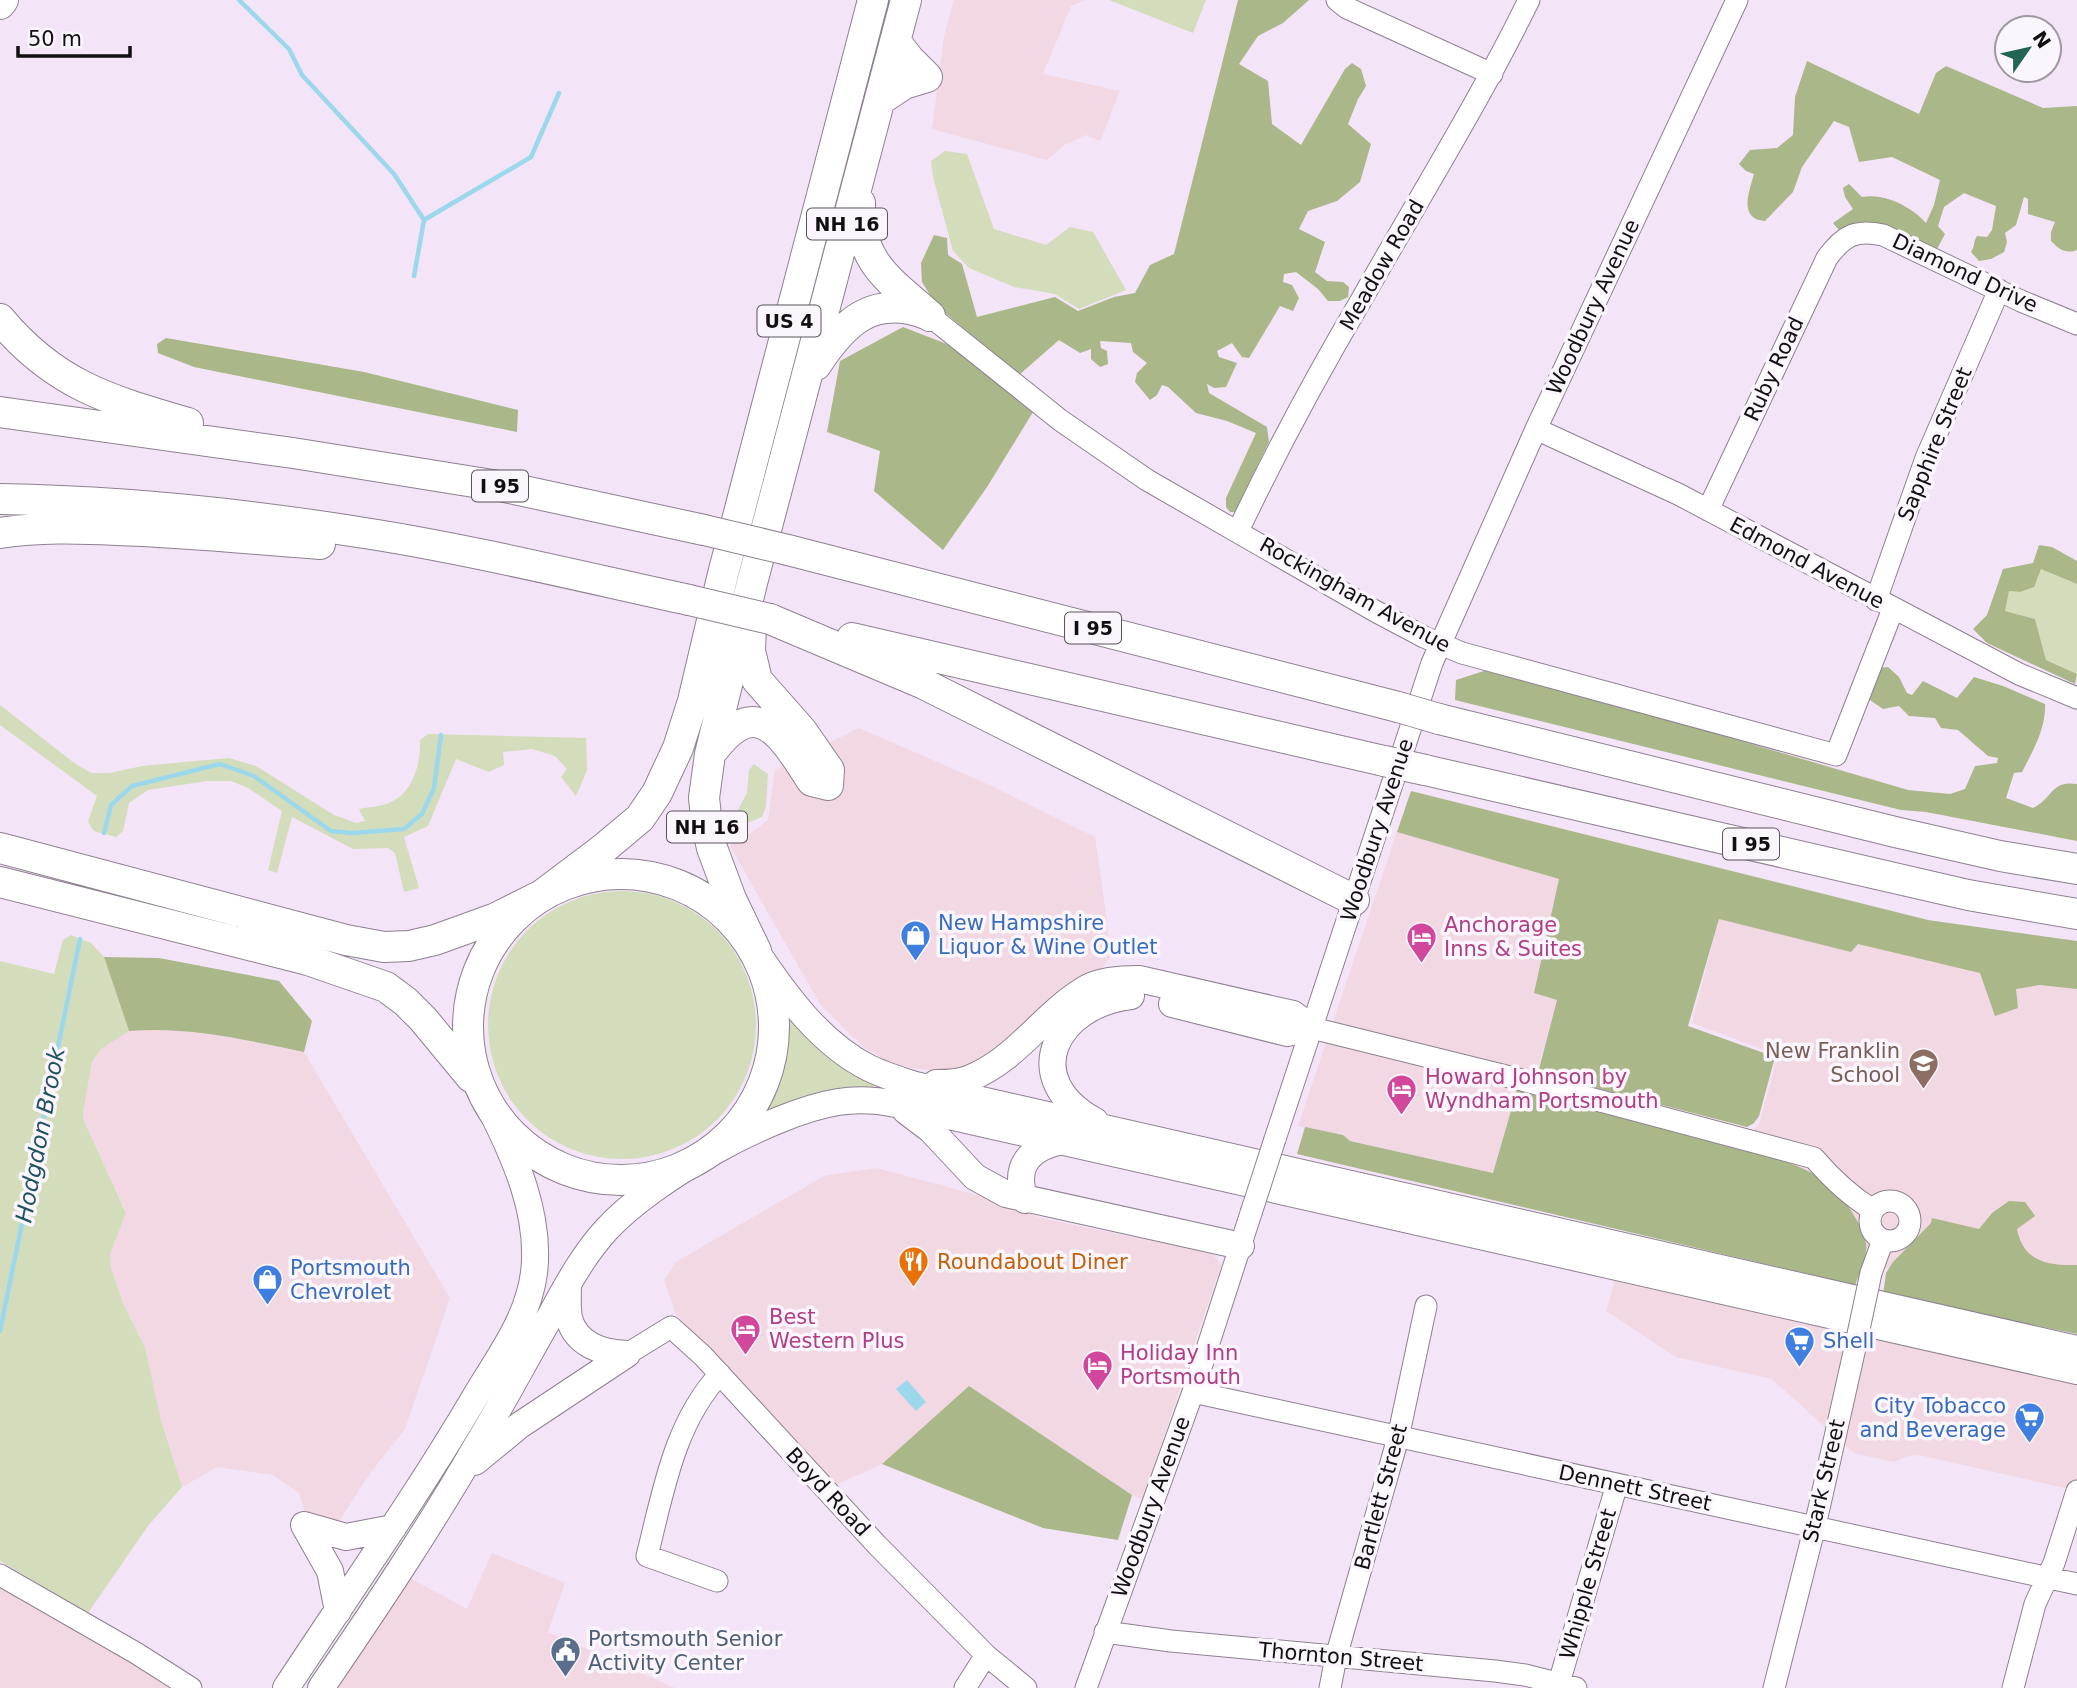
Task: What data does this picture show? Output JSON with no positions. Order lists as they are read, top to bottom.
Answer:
{
  "streets": {
    "highway": ["NH 16", "US 4", "I 95"],
    "street": [
      "Meadow Road",
      "Diamond Drive",
      "Woodbury Avenue",
      "Ruby Road",
      "Sapphire Street",
      "Edmond Avenue",
      "Rockingham Avenue",
      "Stark Street",
      "Dennett Street",
      "Boyd Road",
      "Bartlett Street",
      "Whipple Street",
      "Thornton Street"
    ]
  },
  "crossings": [
    ["Meadow Road", "Rockingham Avenue"],
    ["Diamond Drive", "Ruby Road"],
    ["Diamond Drive", "Sapphire Street"],
    ["Woodbury Avenue", "Edmond Avenue"],
    ["Woodbury Avenue", "Rockingham Avenue"],
    ["Woodbury Avenue", "Dennett Street"],
    ["Woodbury Avenue", "Thornton Street"],
    ["Ruby Road", "Edmond Avenue"],
    ["Sapphire Street", "Edmond Avenue"],
    ["Sapphire Street", "Rockingham Avenue"],
    ["Stark Street", "Dennett Street"],
    ["Dennett Street", "Bartlett Street"],
    ["Dennett Street", "Whipple Street"],
    ["Bartlett Street", "Thornton Street"],
    ["Whipple Street", "Thornton Street"]
  ],
  "water": ["Hodgdon Brook"],
  "places": {
    "shop": ["New Hampshire Liquor & Wine Outlet", "Portsmouth Chevrolet"],
    "hotel": [
      "Anchorage Inns & Suites",
      "Howard Johnson by Wyndham Portsmouth",
      "Best Western Plus",
      "Holiday Inn Portsmouth"
    ],
    "school or university": ["New Franklin School"],
    "restaurant": ["Roundabout Diner"],
    "supermarket": ["Shell", "City Tobacco and Beverage"],
    "public building": ["Portsmouth Senior Activity Center"]
  },
  "scale_bar": "50 m",
  "north": "top right"
}
